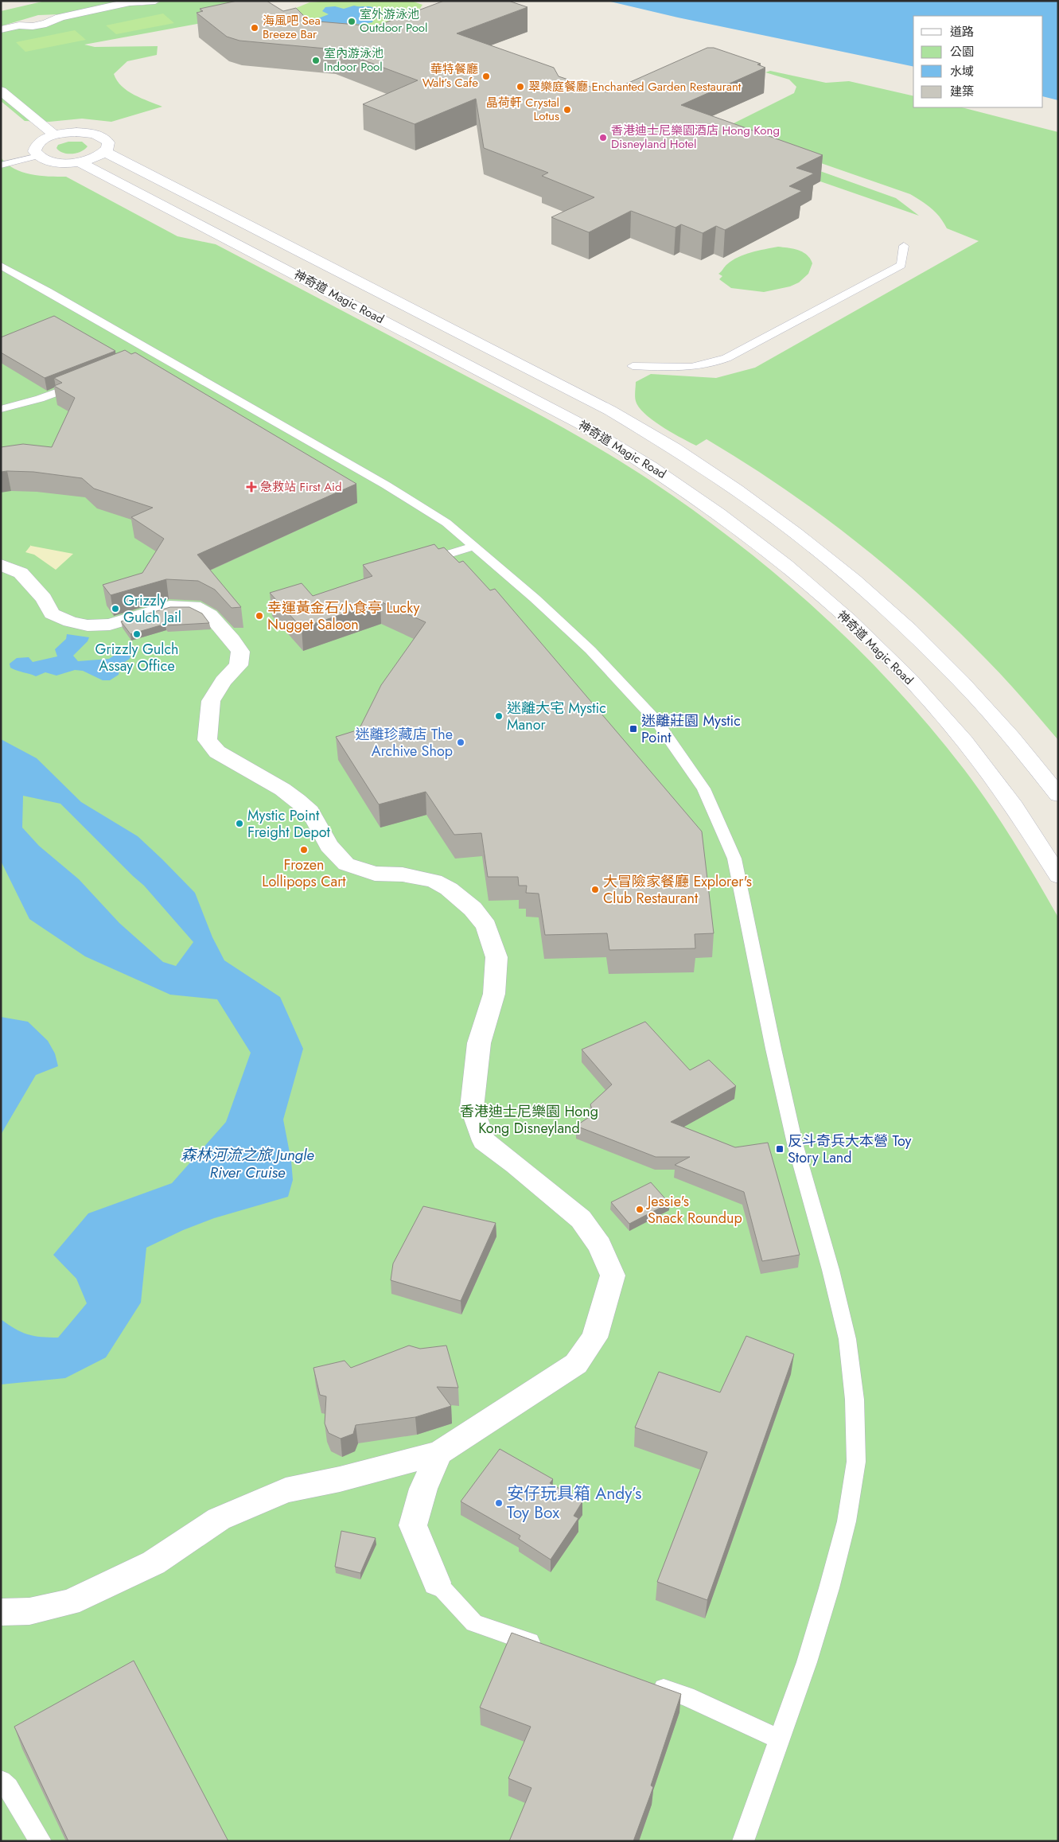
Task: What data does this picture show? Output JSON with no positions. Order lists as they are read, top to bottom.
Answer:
{
  "streets": {
    "street": ["神奇道 Magic Road"]
  },
  "water": ["森林河流之旅 Jungle River Cruise"],
  "parks": ["香港迪士尼樂園 Hong Kong Disneyland"],
  "places": {
    "other": [
      "室外游泳池 Outdoor Pool",
      "海風吧 Sea Breeze Bar",
      "室內游泳池 Indoor Pool",
      "華特餐廳 Walt’s Cafe",
      "翠樂庭餐廳 Enchanted Garden Restaurant",
      "晶荷軒 Crystal Lotus",
      "香港迪士尼樂園酒店 Hong Kong Disneyland Hotel",
      "Grizzly Gulch Jail",
      "幸運黃金石小食亭 Lucky Nugget Saloon",
      "Grizzly Gulch Assay Office",
      "迷離大宅 Mystic Manor",
      "迷離珍藏店 The Archive Shop",
      "Mystic Point Freight Depot",
      "Frozen Lollipops Cart",
      "大冒險家餐廳 Explorer's Club Restaurant",
      "Jessie's Snack Roundup",
      "安仔玩具箱 Andy’s Toy Box"
    ],
    "health": ["急救站 First Aid"],
    "transit": ["迷離莊園 Mystic Point", "反斗奇兵大本營 Toy Story Land"]
  },
  "legend": [
    "道路",
    "公園",
    "水域",
    "建築"
  ]
}
